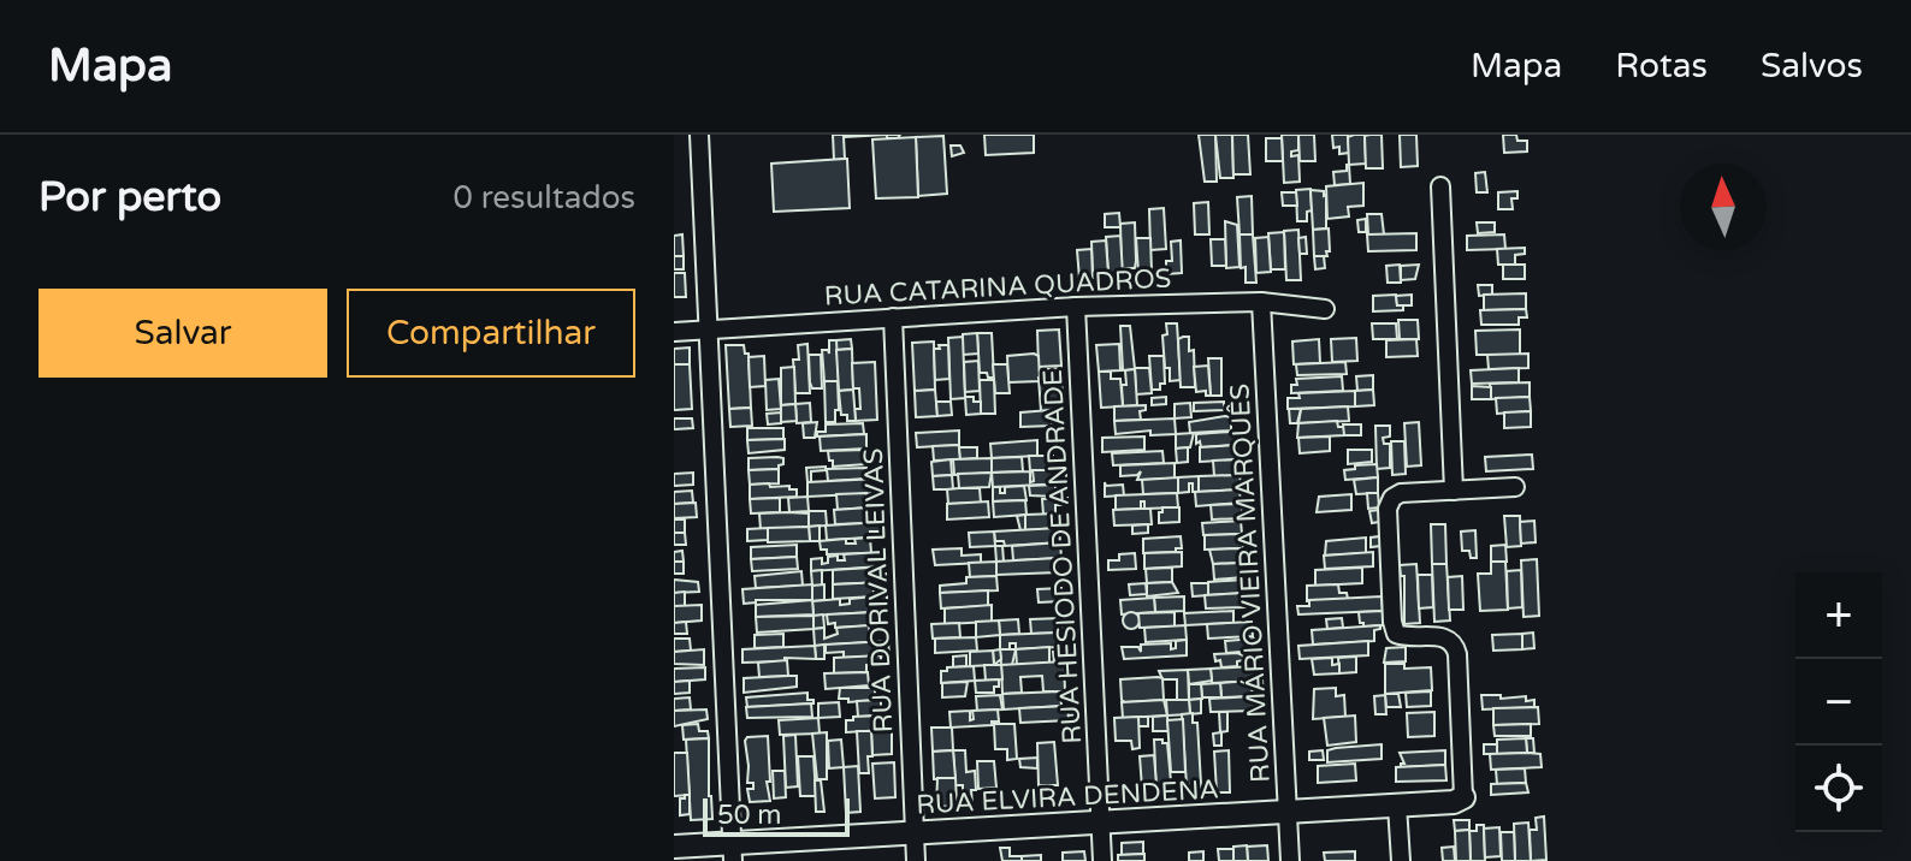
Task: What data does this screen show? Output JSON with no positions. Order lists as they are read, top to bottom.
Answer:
{
  "streets": {
    "street": [
      "RUA CATARINA QUADROS",
      "RUA HESIODO DE ANDRADE",
      "RUA MÁRIO VIEIRA MARQUÊS",
      "RUA DORIVAL LEIVAS",
      "RUA ELVIRA DENDENA"
    ]
  },
  "crossings": [
    ["RUA CATARINA QUADROS", "RUA HESIODO DE ANDRADE"],
    ["RUA CATARINA QUADROS", "RUA MÁRIO VIEIRA MARQUÊS"],
    ["RUA CATARINA QUADROS", "RUA DORIVAL LEIVAS"],
    ["RUA HESIODO DE ANDRADE", "RUA ELVIRA DENDENA"],
    ["RUA MÁRIO VIEIRA MARQUÊS", "RUA ELVIRA DENDENA"],
    ["RUA DORIVAL LEIVAS", "RUA ELVIRA DENDENA"]
  ],
  "scale_bar": "50 m",
  "north": "top",
  "page": {
    "header": "Mapa",
    "nav": ["Mapa", "Rotas", "Salvos"],
    "heading": ["Por perto", "0 resultados"],
    "buttons": ["Salvar", "Compartilhar"],
    "map_buttons": ["+", "−"],
    "scale": "50 m"
  }
}
